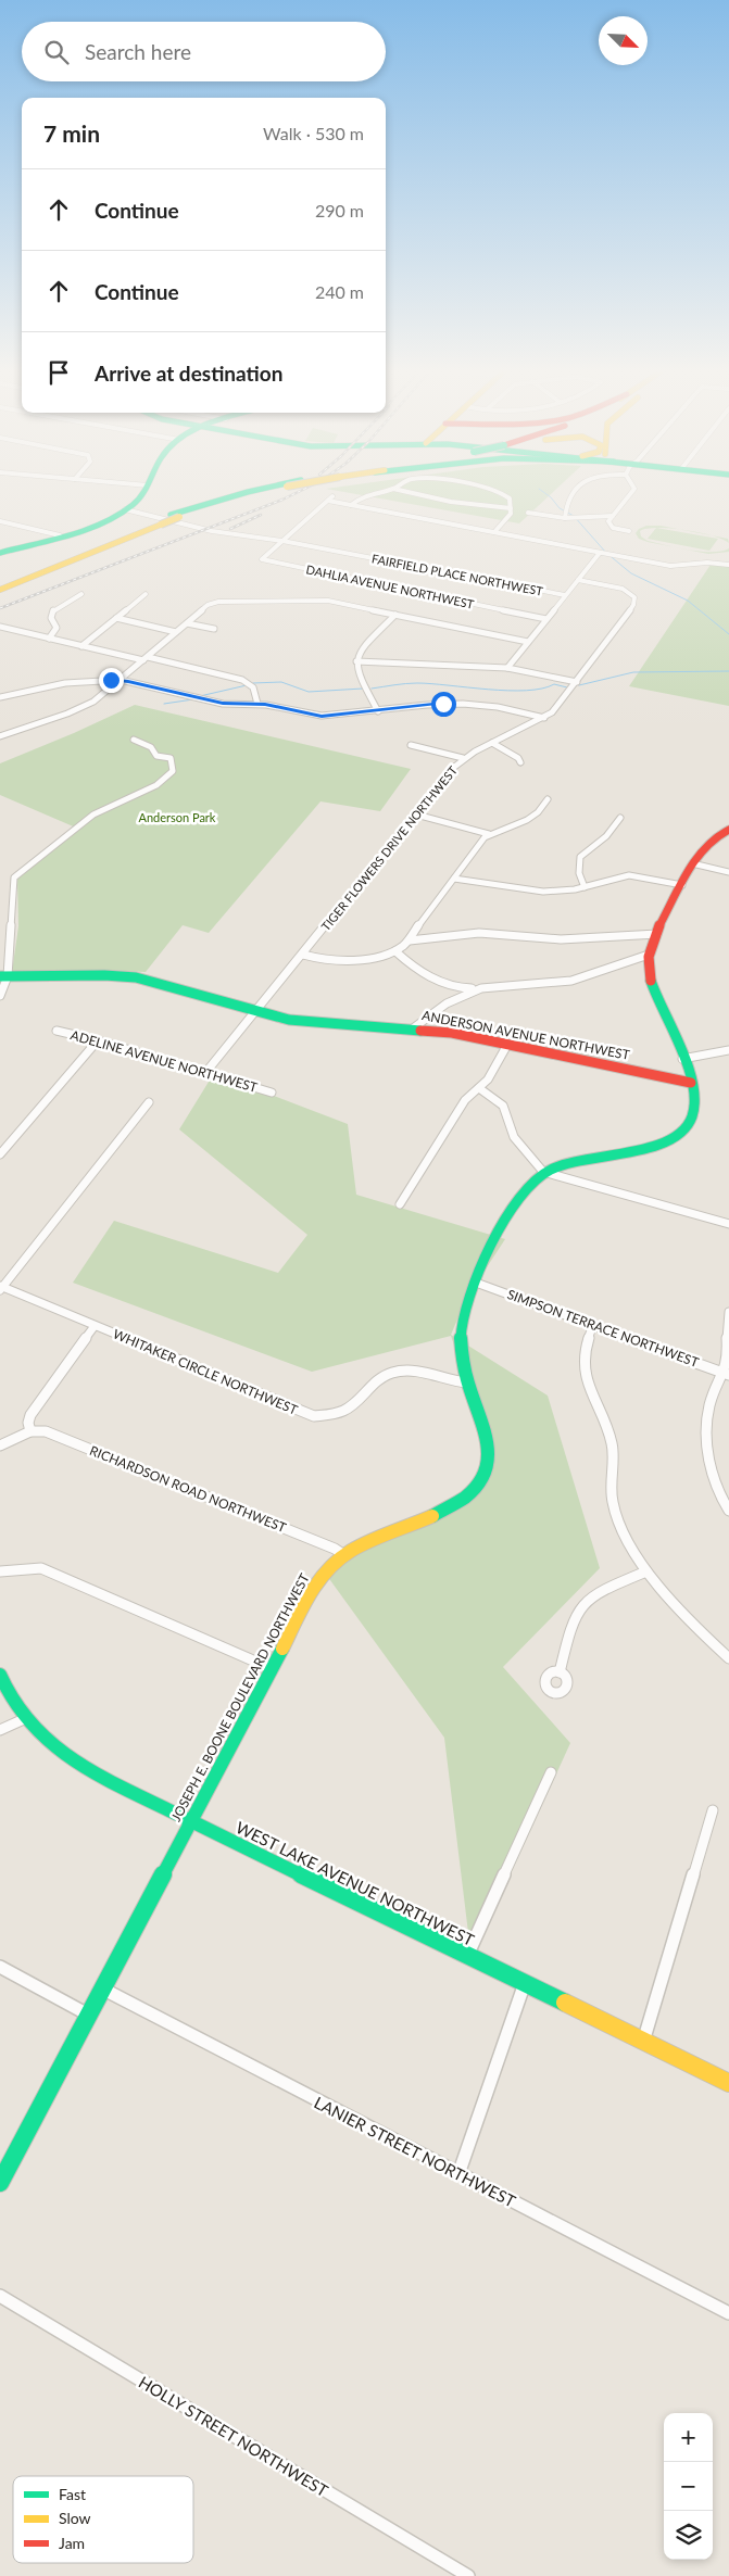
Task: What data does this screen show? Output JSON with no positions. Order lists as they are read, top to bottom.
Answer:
{
  "streets": {
    "main road": ["ANDERSON AVENUE NORTHWEST", "JOSEPH E. BOONE BOULEVARD NORTHWEST", "WEST LAKE AVENUE NORTHWEST"],
    "street": [
      "FAIRFIELD PLACE NORTHWEST",
      "DAHLIA AVENUE NORTHWEST",
      "TIGER FLOWERS DRIVE NORTHWEST",
      "ADELINE AVENUE NORTHWEST",
      "SIMPSON TERRACE NORTHWEST",
      "WHITAKER CIRCLE NORTHWEST",
      "RICHARDSON ROAD NORTHWEST",
      "LANIER STREET NORTHWEST",
      "HOLLY STREET NORTHWEST"
    ]
  },
  "crossings": [
    ["FAIRFIELD PLACE NORTHWEST", "DAHLIA AVENUE NORTHWEST"],
    ["TIGER FLOWERS DRIVE NORTHWEST", "ANDERSON AVENUE NORTHWEST"],
    ["TIGER FLOWERS DRIVE NORTHWEST", "ADELINE AVENUE NORTHWEST"],
    ["ANDERSON AVENUE NORTHWEST", "JOSEPH E. BOONE BOULEVARD NORTHWEST"],
    ["SIMPSON TERRACE NORTHWEST", "JOSEPH E. BOONE BOULEVARD NORTHWEST"],
    ["WHITAKER CIRCLE NORTHWEST", "JOSEPH E. BOONE BOULEVARD NORTHWEST"],
    ["RICHARDSON ROAD NORTHWEST", "JOSEPH E. BOONE BOULEVARD NORTHWEST"],
    ["JOSEPH E. BOONE BOULEVARD NORTHWEST", "WEST LAKE AVENUE NORTHWEST"],
    ["JOSEPH E. BOONE BOULEVARD NORTHWEST", "LANIER STREET NORTHWEST"]
  ],
  "parks": ["Anderson Park"],
  "legend": ["Fast", "Slow", "Jam"],
  "north": "bottom right",
  "page": {
    "search": "Search here",
    "heading": ["7 min", "Walk · 530 m"],
    "list": [
      ["Continue", "290 m"],
      ["Continue", "240 m"],
      "Arrive at destination"
    ],
    "map_buttons": ["+", "−"]
  }
}
